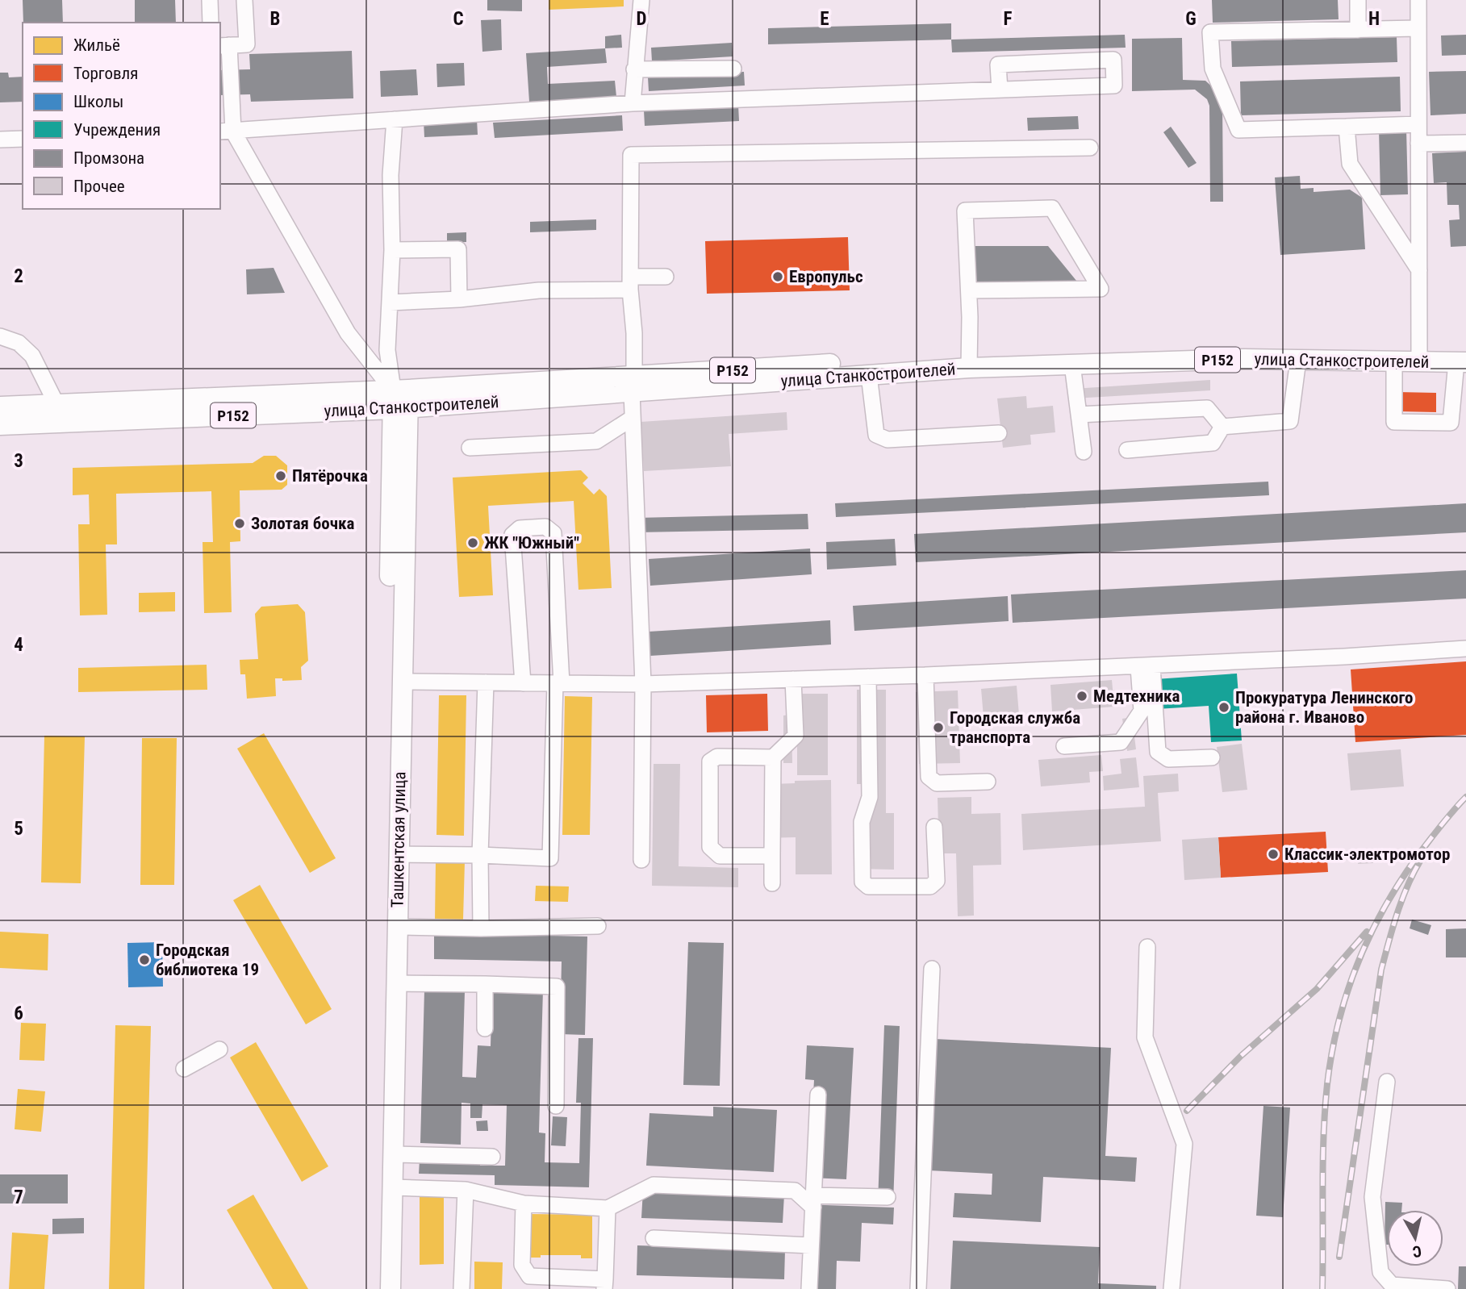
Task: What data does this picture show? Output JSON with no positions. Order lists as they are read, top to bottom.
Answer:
{
  "streets": {
    "main road": ["Р152", "улица Станкостроителей", "Ташкентская улица"]
  },
  "crossings": [
    ["улица Станкостроителей", "Ташкентская улица"]
  ],
  "places": [
    "Европульс",
    "Пятёрочка",
    "Золотая бочка",
    "ЖК \"Южный\"",
    "Медтехника",
    "Прокуратура Ленинского района г. Иваново",
    "Городская служба транспорта",
    "Классик-электромотор",
    "Городская библиотека 19"
  ],
  "legend": [
    "Жильё",
    "Торговля",
    "Школы",
    "Учреждения",
    "Промзона",
    "Прочее"
  ],
  "north": "bottom",
  "grid": {
    "columns": [
      "B",
      "C",
      "D",
      "E",
      "F",
      "G",
      "H"
    ],
    "rows": [
      "2",
      "3",
      "4",
      "5",
      "6",
      "7"
    ]
  }
}
